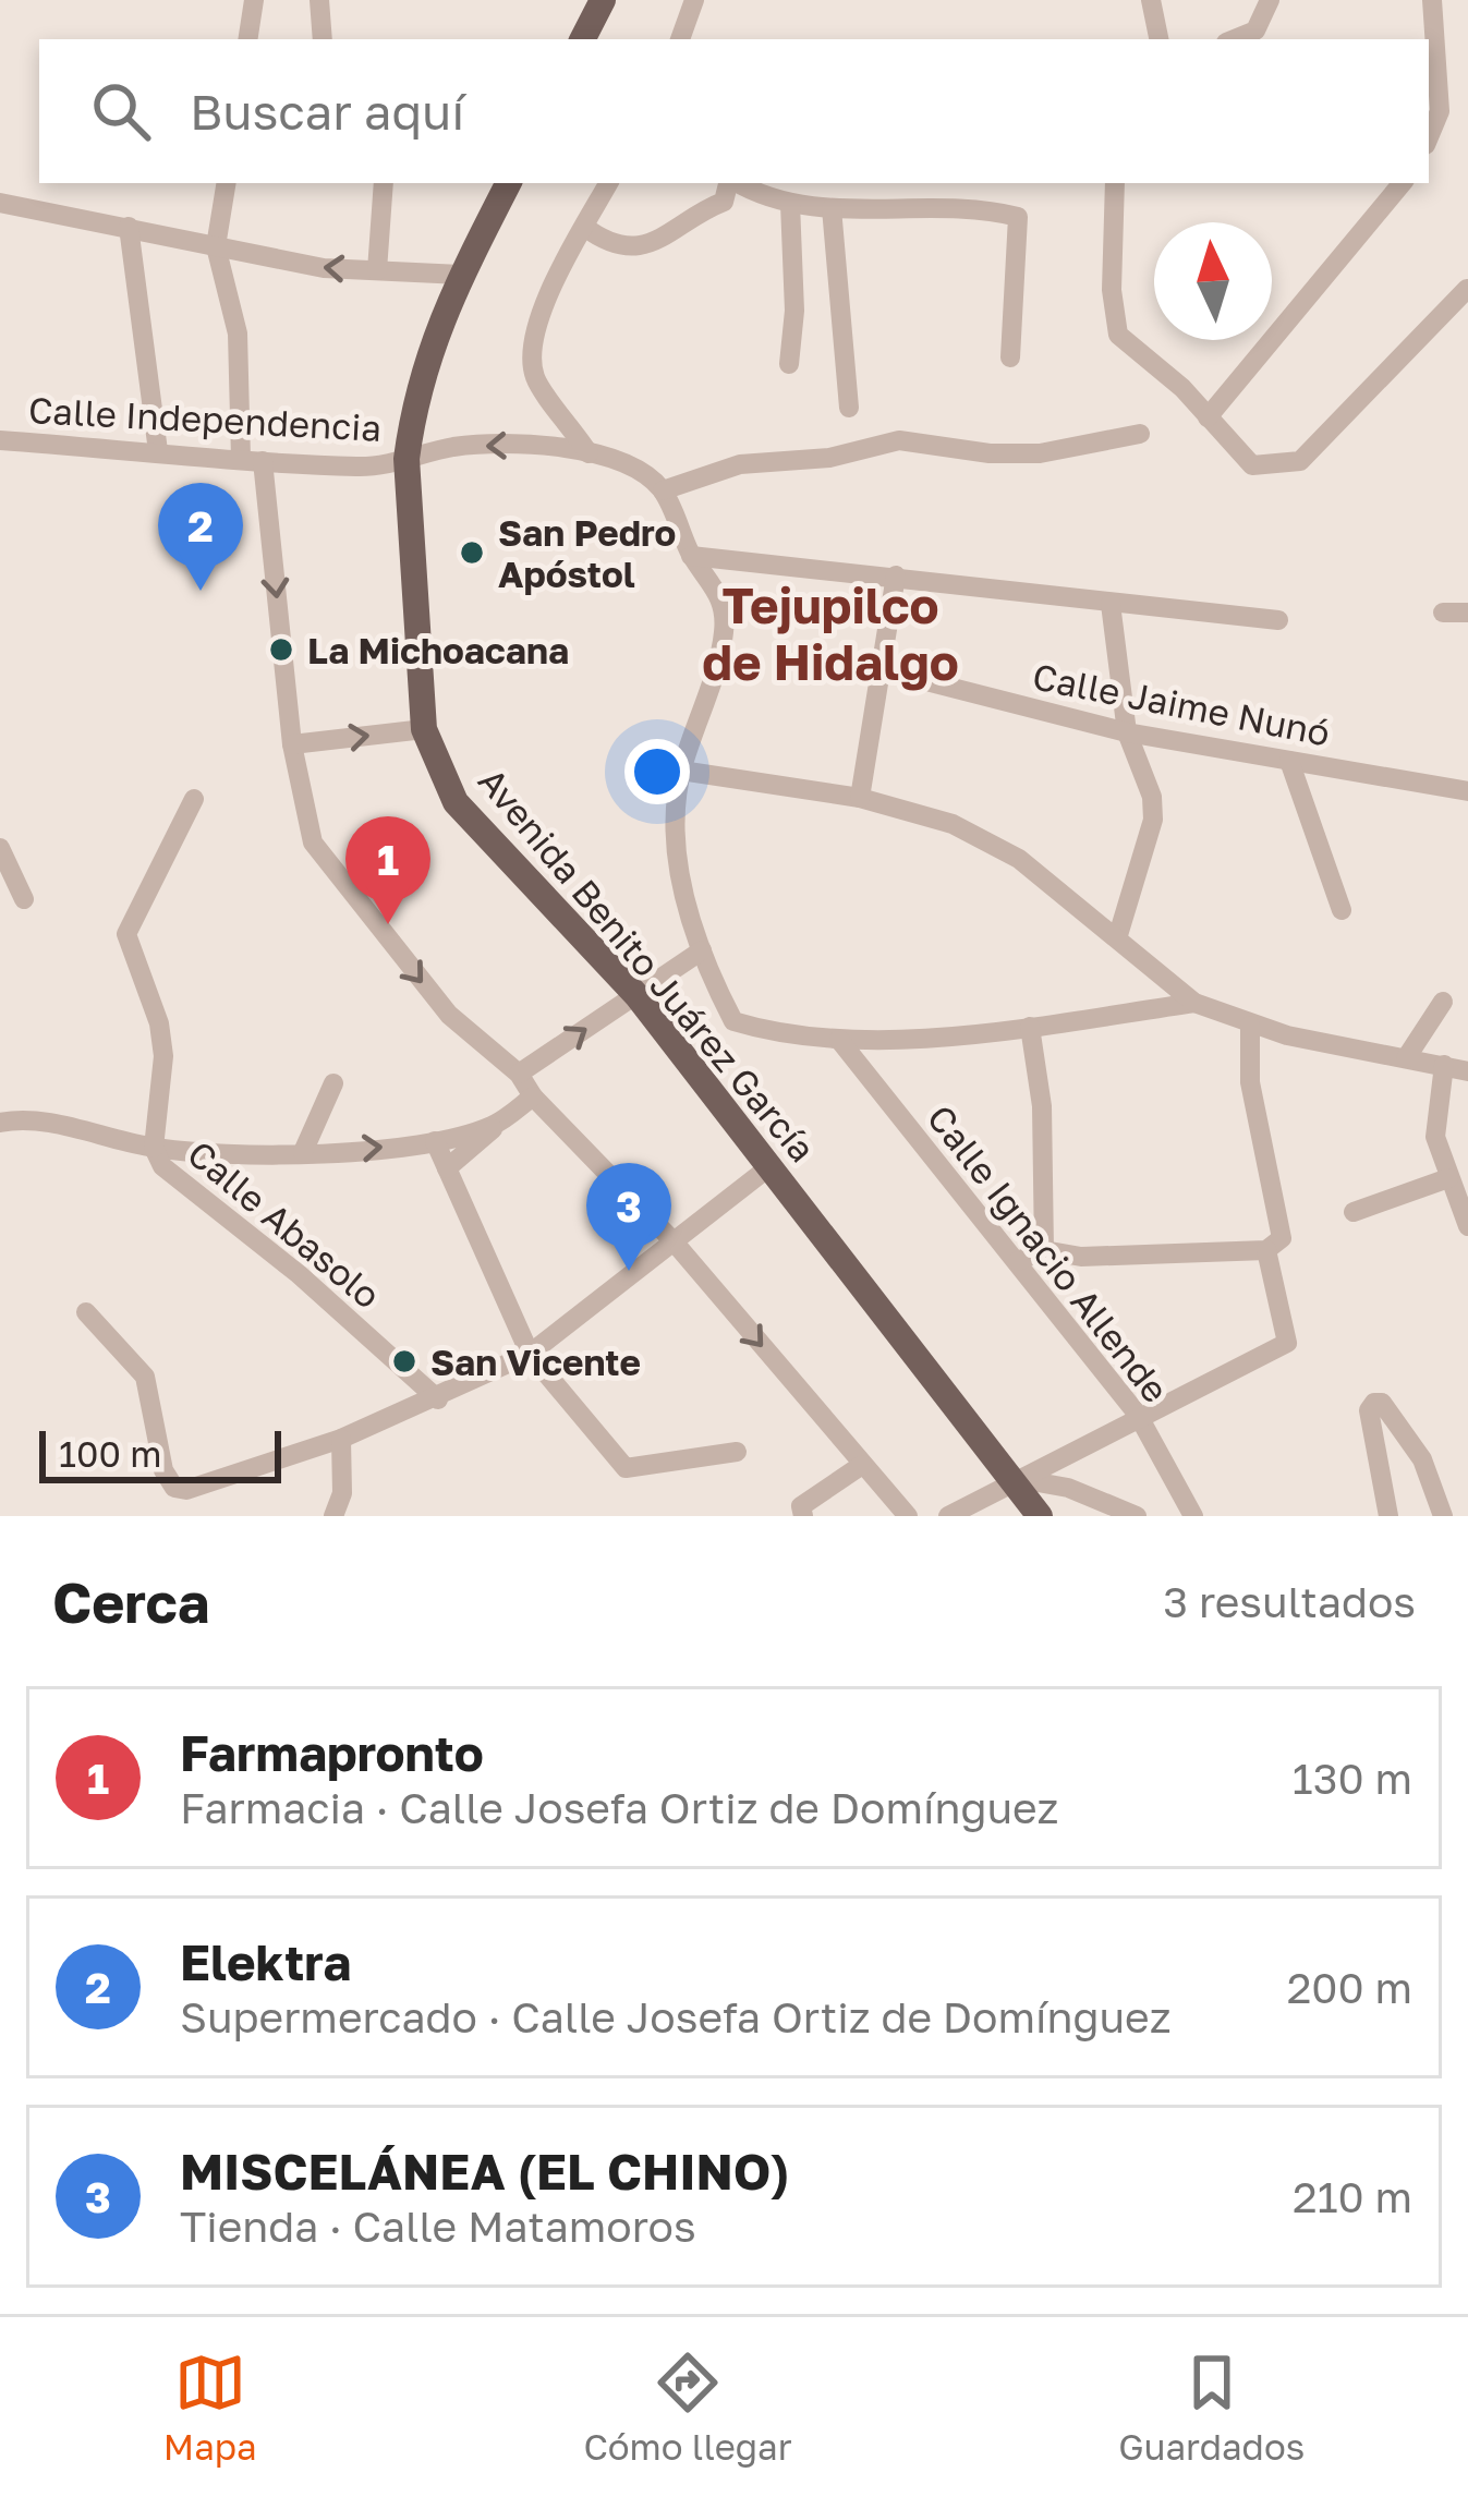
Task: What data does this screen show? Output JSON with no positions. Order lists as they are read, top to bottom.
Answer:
{
  "streets": {
    "main road": ["Avenida Benito Juárez García"],
    "street": [
      "Calle Independencia",
      "Calle Jaime Nunó",
      "Calle Abasolo",
      "Calle Ignacio Allende"
    ]
  },
  "crossings": [
    ["Calle Independencia", "Avenida Benito Juárez García"]
  ],
  "districts": ["Tejupilco de Hidalgo"],
  "places": ["San Pedro Apóstol", "La Michoacana", "San Vicente"],
  "scale_bar": "100 m",
  "north": "top",
  "page": {
    "search": "Buscar aquí",
    "pins": ["2", "1", "3"],
    "scale": "100 m",
    "heading": ["Cerca", "3 resultados"],
    "list": [
      {
        "mark": "1",
        "name": "Farmapronto",
        "note": "Farmacia · Calle Josefa Ortiz de Domínguez",
        "value": "130 m"
      },
      {
        "mark": "2",
        "name": "Elektra",
        "note": "Supermercado · Calle Josefa Ortiz de Domínguez",
        "value": "200 m"
      },
      {
        "mark": "3",
        "name": "MISCELÁNEA (EL CHINO)",
        "note": "Tienda · Calle Matamoros",
        "value": "210 m"
      }
    ],
    "nav": ["Mapa", "Cómo llegar", "Guardados"]
  }
}
